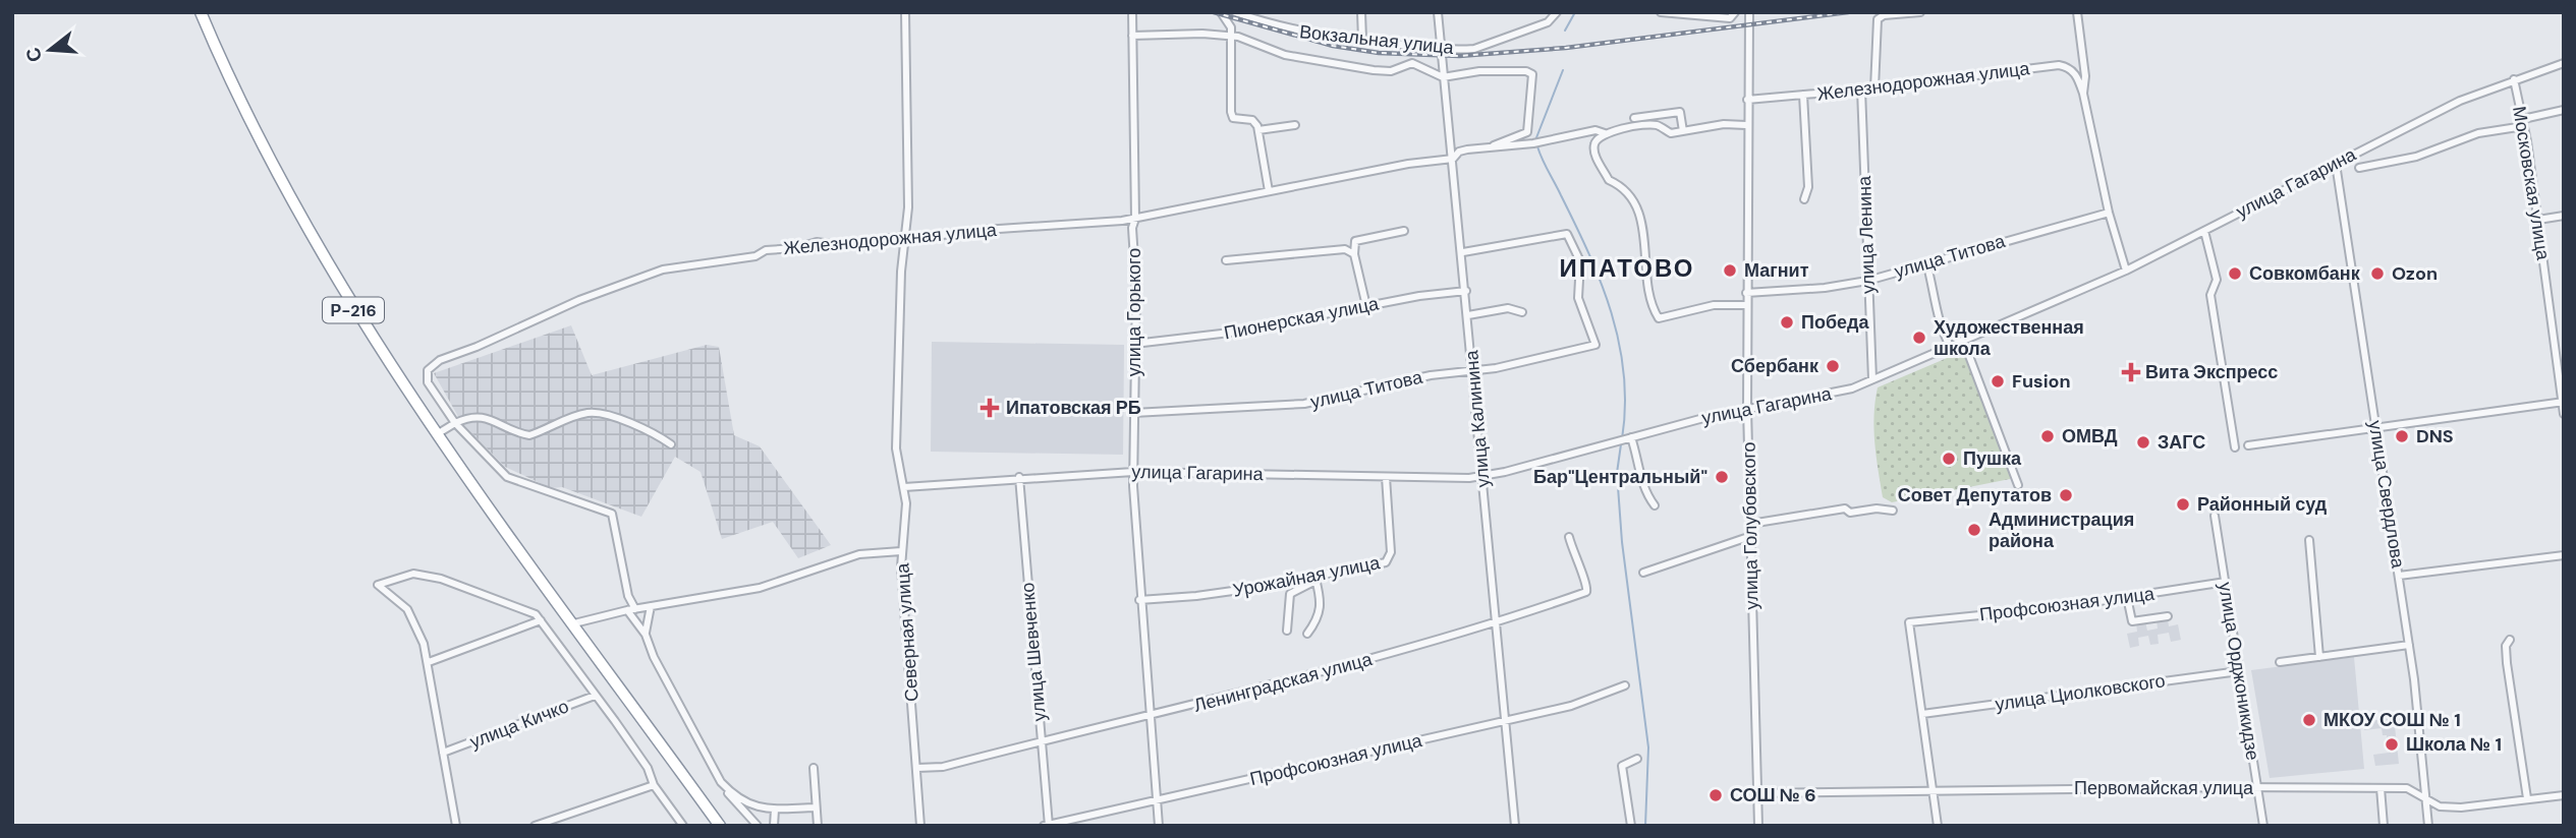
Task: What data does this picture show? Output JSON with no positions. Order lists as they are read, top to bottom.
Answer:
{
  "streets": {
    "highway": ["Р-216"],
    "street": [
      "Вокзальная улица",
      "Железнодорожная улица",
      "улица Гагарина",
      "Московская улица",
      "улица Ленина",
      "улица Титова",
      "улица Горького",
      "Пионерская улица",
      "улица Калинина",
      "улица Свердлова",
      "улица Голубовского",
      "Урожайная улица",
      "Профсоюзная улица",
      "Северная улица",
      "улица Шевченко",
      "улица Орджоникидзе",
      "Ленинградская улица",
      "улица Циолковского",
      "улица Кичко",
      "Первомайская улица"
    ]
  },
  "crossings": [
    ["Вокзальная улица", "Железнодорожная улица"],
    ["Вокзальная улица", "улица Горького"],
    ["Вокзальная улица", "улица Калинина"],
    ["Железнодорожная улица", "улица Ленина"],
    ["Железнодорожная улица", "улица Горького"],
    ["Железнодорожная улица", "улица Калинина"],
    ["Железнодорожная улица", "улица Голубовского"],
    ["Железнодорожная улица", "Северная улица"],
    ["улица Гагарина", "Московская улица"],
    ["улица Гагарина", "улица Ленина"],
    ["улица Гагарина", "улица Горького"],
    ["улица Гагарина", "улица Калинина"],
    ["улица Гагарина", "улица Свердлова"],
    ["улица Гагарина", "улица Голубовского"],
    ["улица Гагарина", "Урожайная улица"],
    ["улица Гагарина", "Северная улица"],
    ["улица Гагарина", "улица Шевченко"],
    ["улица Ленина", "улица Титова"],
    ["улица Титова", "улица Горького"],
    ["улица Титова", "улица Калинина"],
    ["улица Титова", "улица Голубовского"],
    ["улица Горького", "Пионерская улица"],
    ["улица Горького", "Урожайная улица"],
    ["улица Горького", "Профсоюзная улица"],
    ["улица Горького", "Ленинградская улица"],
    ["Пионерская улица", "улица Калинина"],
    ["улица Калинина", "Профсоюзная улица"],
    ["улица Калинина", "Ленинградская улица"],
    ["улица Свердлова", "Первомайская улица"],
    ["улица Голубовского", "Первомайская улица"],
    ["Профсоюзная улица", "улица Шевченко"],
    ["Профсоюзная улица", "улица Орджоникидзе"],
    ["Профсоюзная улица", "улица Циолковского"],
    ["Северная улица", "Ленинградская улица"],
    ["улица Шевченко", "Ленинградская улица"],
    ["улица Орджоникидзе", "улица Циолковского"],
    ["улица Орджоникидзе", "Первомайская улица"]
  ],
  "districts": ["ИПАТОВО"],
  "places": {
    "other": [
      "Магнит",
      "Совкомбанк",
      "Ozon",
      "Победа",
      "Художественная школа",
      "Сбербанк",
      "Fusion",
      "ОМВД",
      "DNS",
      "ЗАГС",
      "Пушка",
      "Бар\"Центральный\"",
      "Совет Депутатов",
      "Районный суд",
      "Администрация района",
      "МКОУ СОШ № 1",
      "Школа № 1",
      "СОШ № 6"
    ],
    "health": ["Вита Экспресс", "Ипатовская РБ"]
  },
  "north": "left"
}
